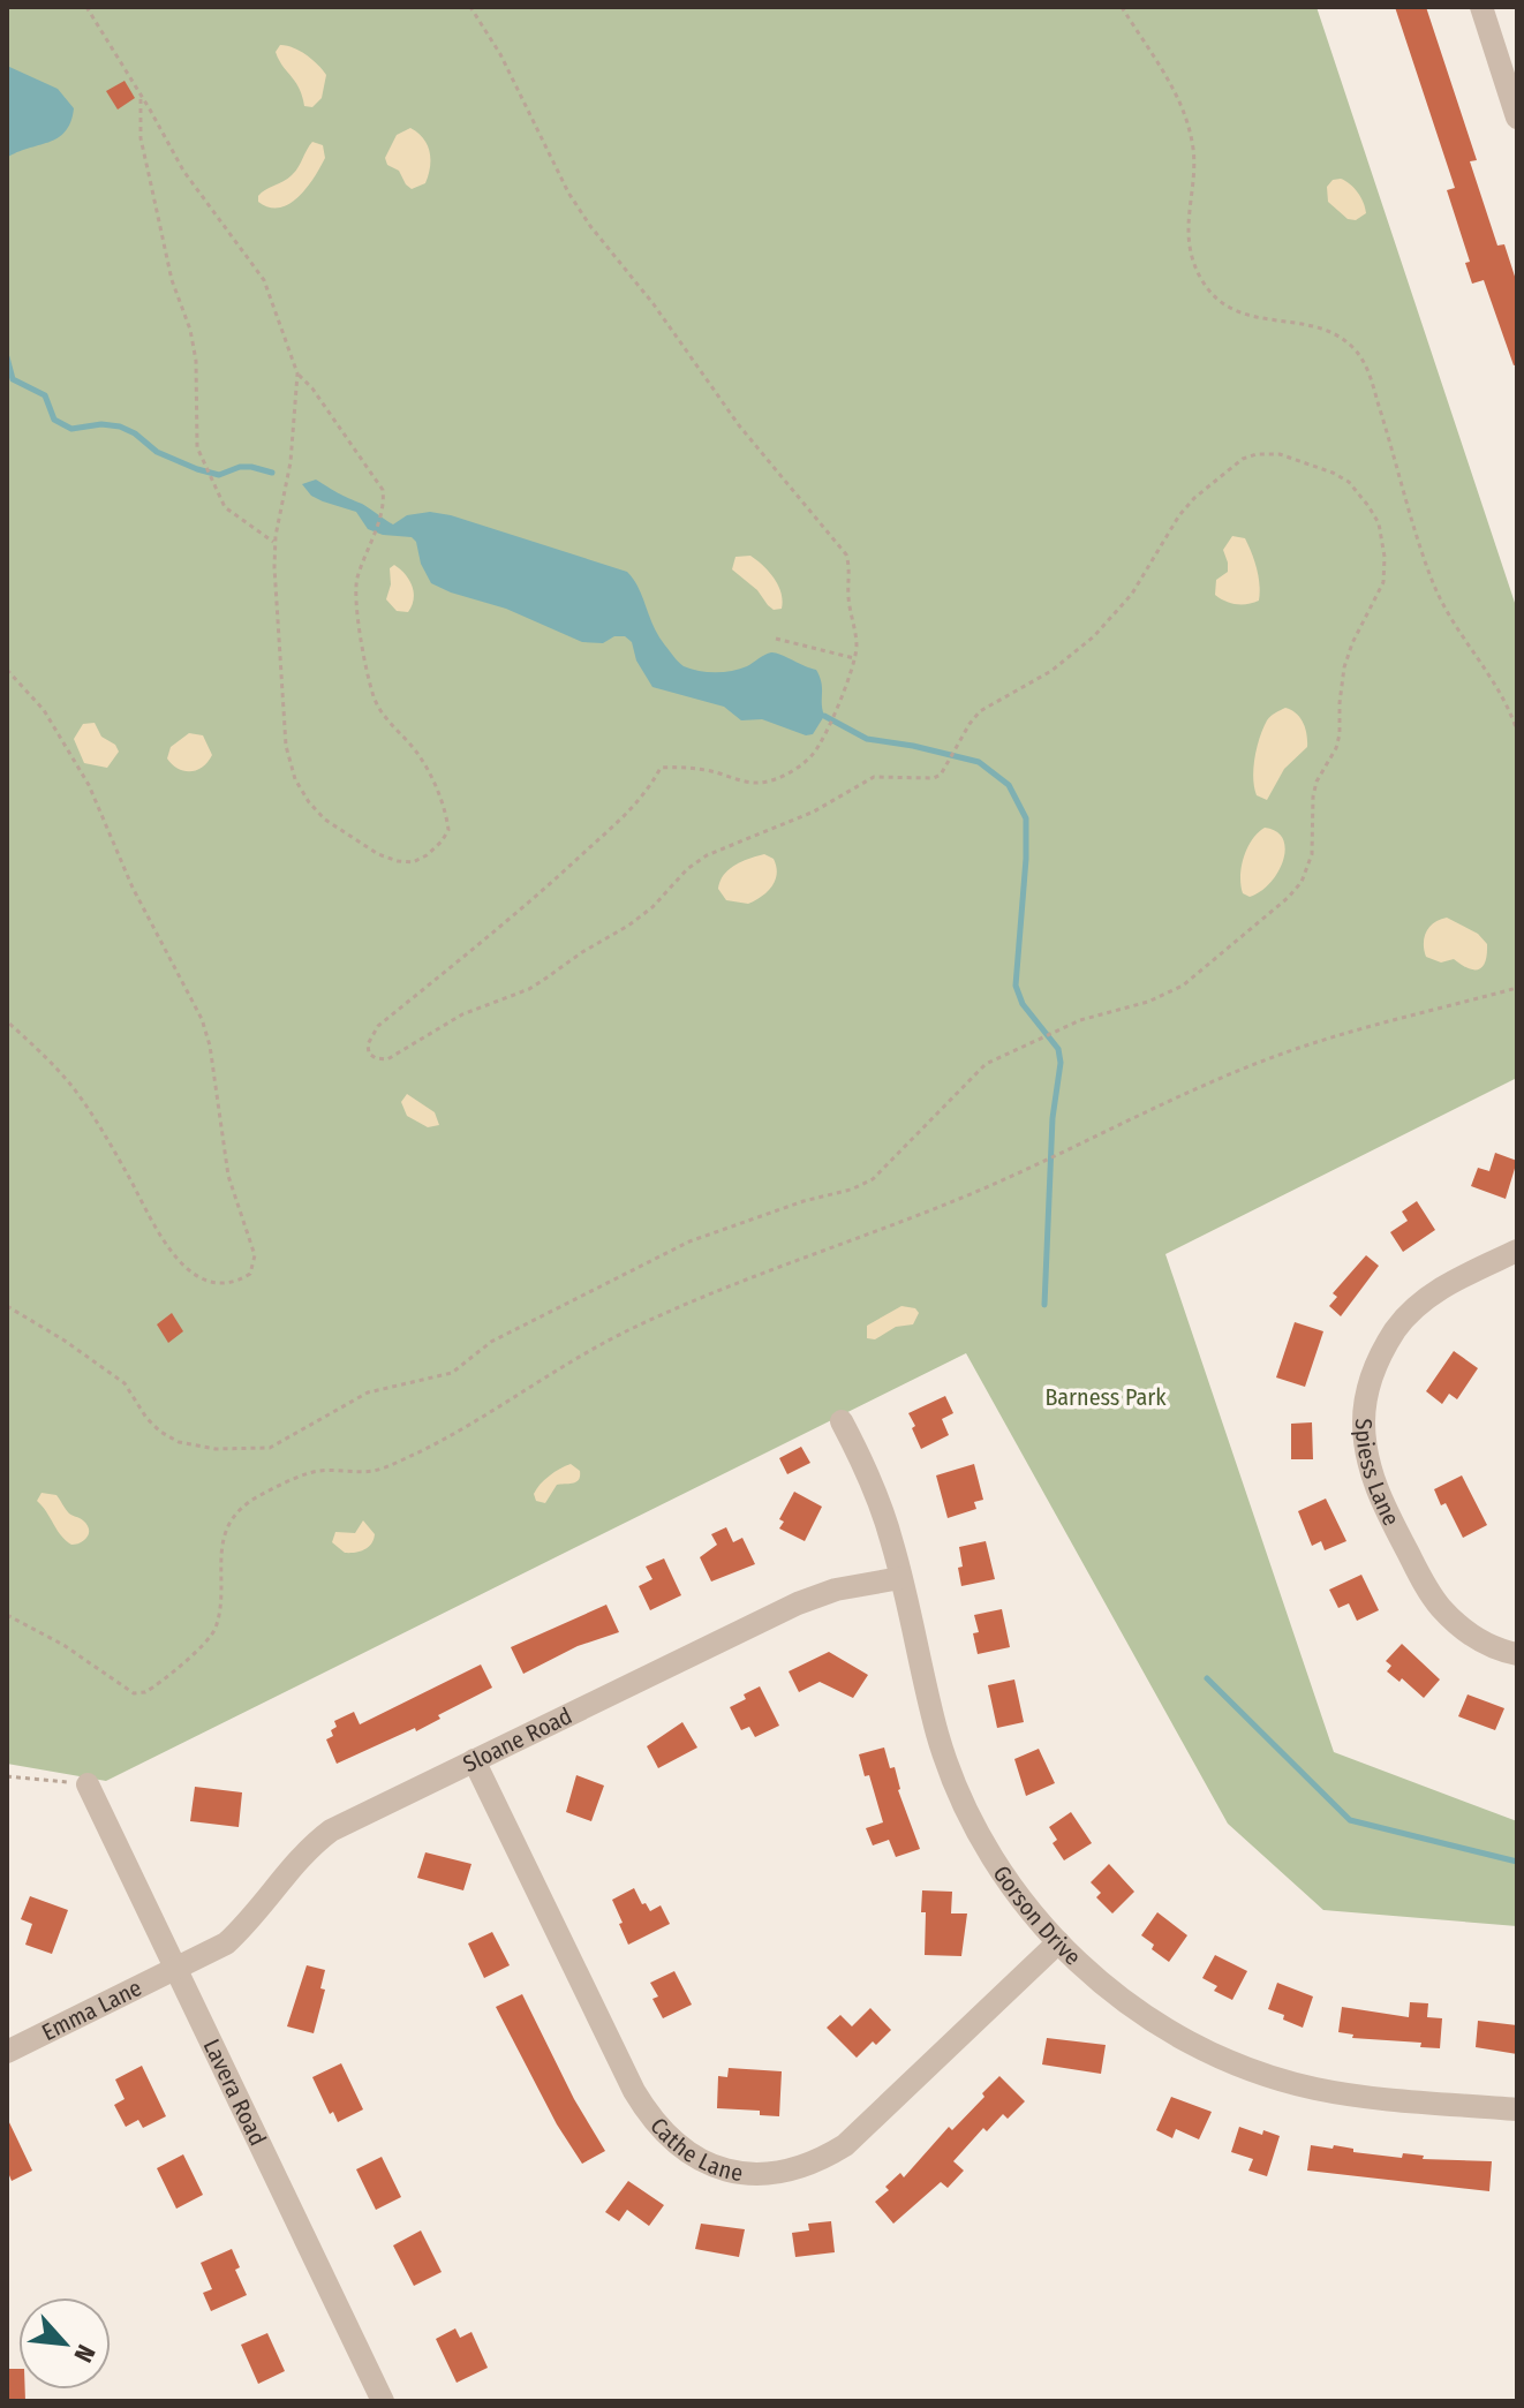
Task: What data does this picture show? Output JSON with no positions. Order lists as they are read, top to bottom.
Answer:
{
  "streets": {
    "street": [
      "Spiess Lane",
      "Sloane Road",
      "Gorson Drive",
      "Emma Lane",
      "Lavera Road",
      "Cathe Lane"
    ]
  },
  "crossings": [
    ["Sloane Road", "Gorson Drive"],
    ["Sloane Road", "Emma Lane"],
    ["Sloane Road", "Lavera Road"],
    ["Sloane Road", "Cathe Lane"],
    ["Gorson Drive", "Cathe Lane"],
    ["Emma Lane", "Lavera Road"]
  ],
  "parks": ["Barness Park"],
  "north": "bottom right"
}
